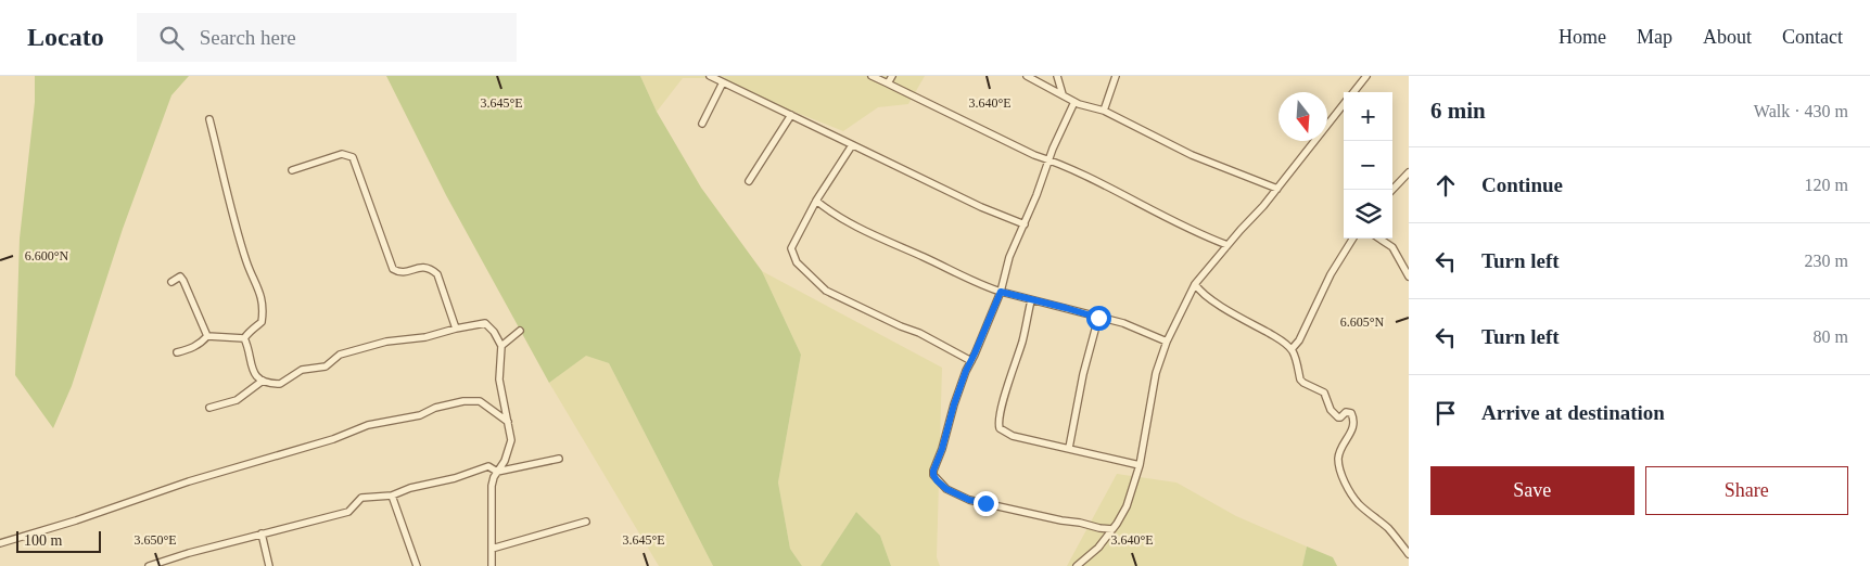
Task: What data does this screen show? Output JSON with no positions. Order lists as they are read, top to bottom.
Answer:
{
  "scale_bar": "100 m",
  "north": "bottom",
  "page": {
    "header": "Locato",
    "search": "Search here",
    "nav": [
      "Home",
      "Map",
      "About",
      "Contact"
    ],
    "heading": ["6 min", "Walk · 430 m"],
    "map_buttons": ["+", "−"],
    "list": [
      ["Continue", "120 m"],
      ["Turn left", "230 m"],
      ["Turn left", "80 m"],
      "Arrive at destination"
    ],
    "buttons": ["Save", "Share"],
    "scale": "100 m"
  },
  "coordinates": [
    "3.645°E",
    "3.640°E",
    "6.600°N",
    "6.605°N",
    "3.650°E"
  ]
}
